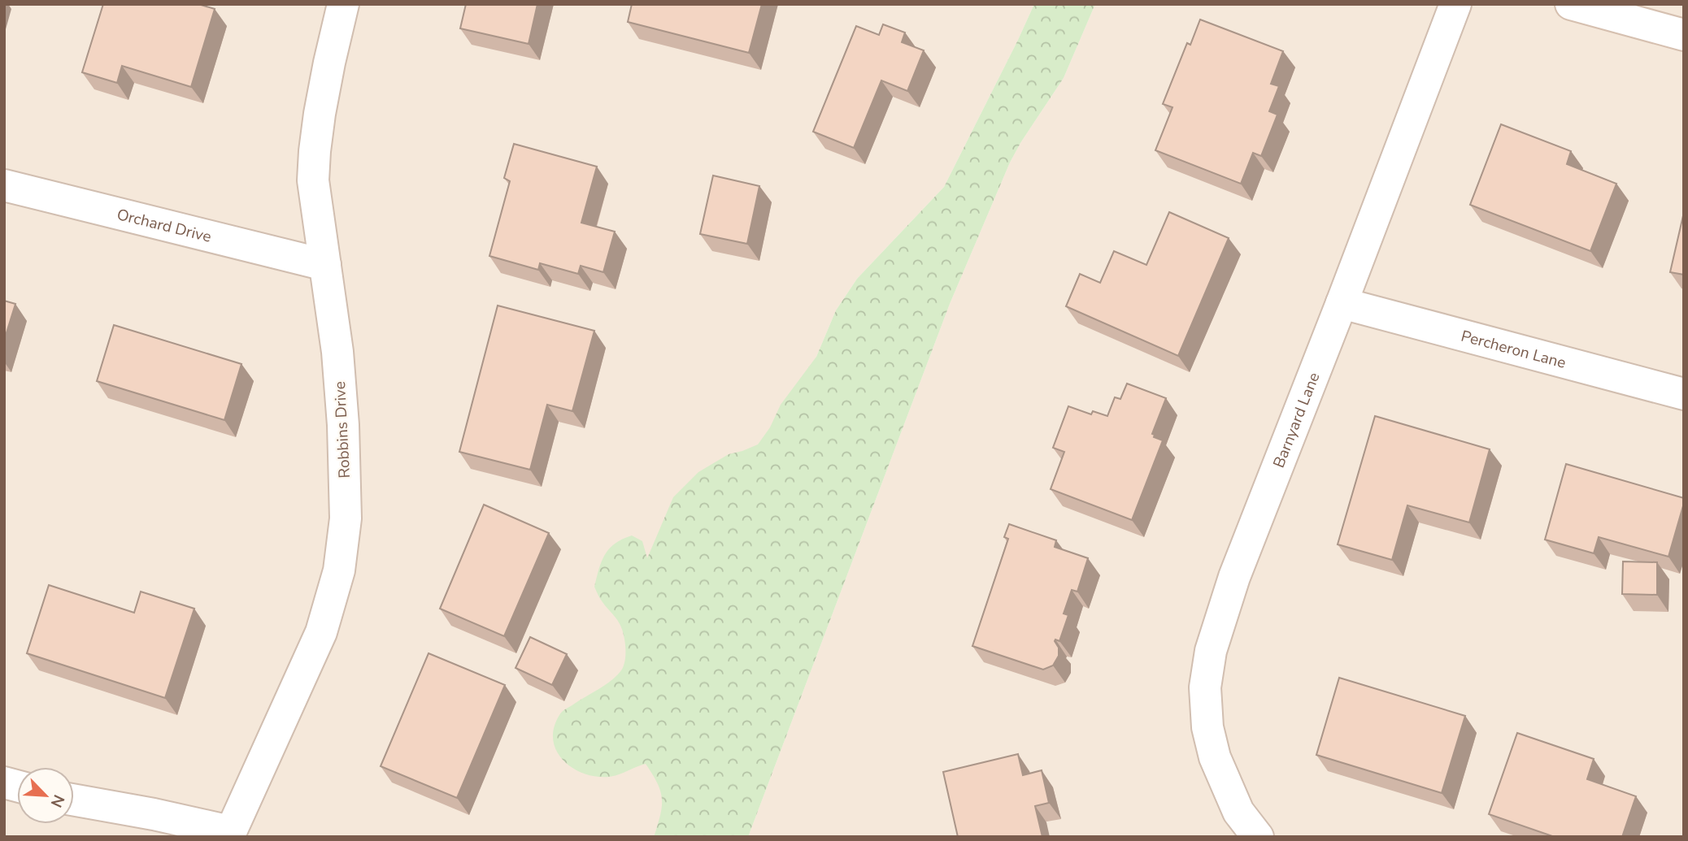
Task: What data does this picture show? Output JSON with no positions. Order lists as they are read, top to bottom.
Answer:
{
  "streets": {
    "street": [
      "Orchard Drive",
      "Percheron Lane",
      "Barnyard Lane",
      "Robbins Drive"
    ]
  },
  "crossings": [
    ["Orchard Drive", "Robbins Drive"],
    ["Percheron Lane", "Barnyard Lane"]
  ],
  "north": "bottom right"
}
